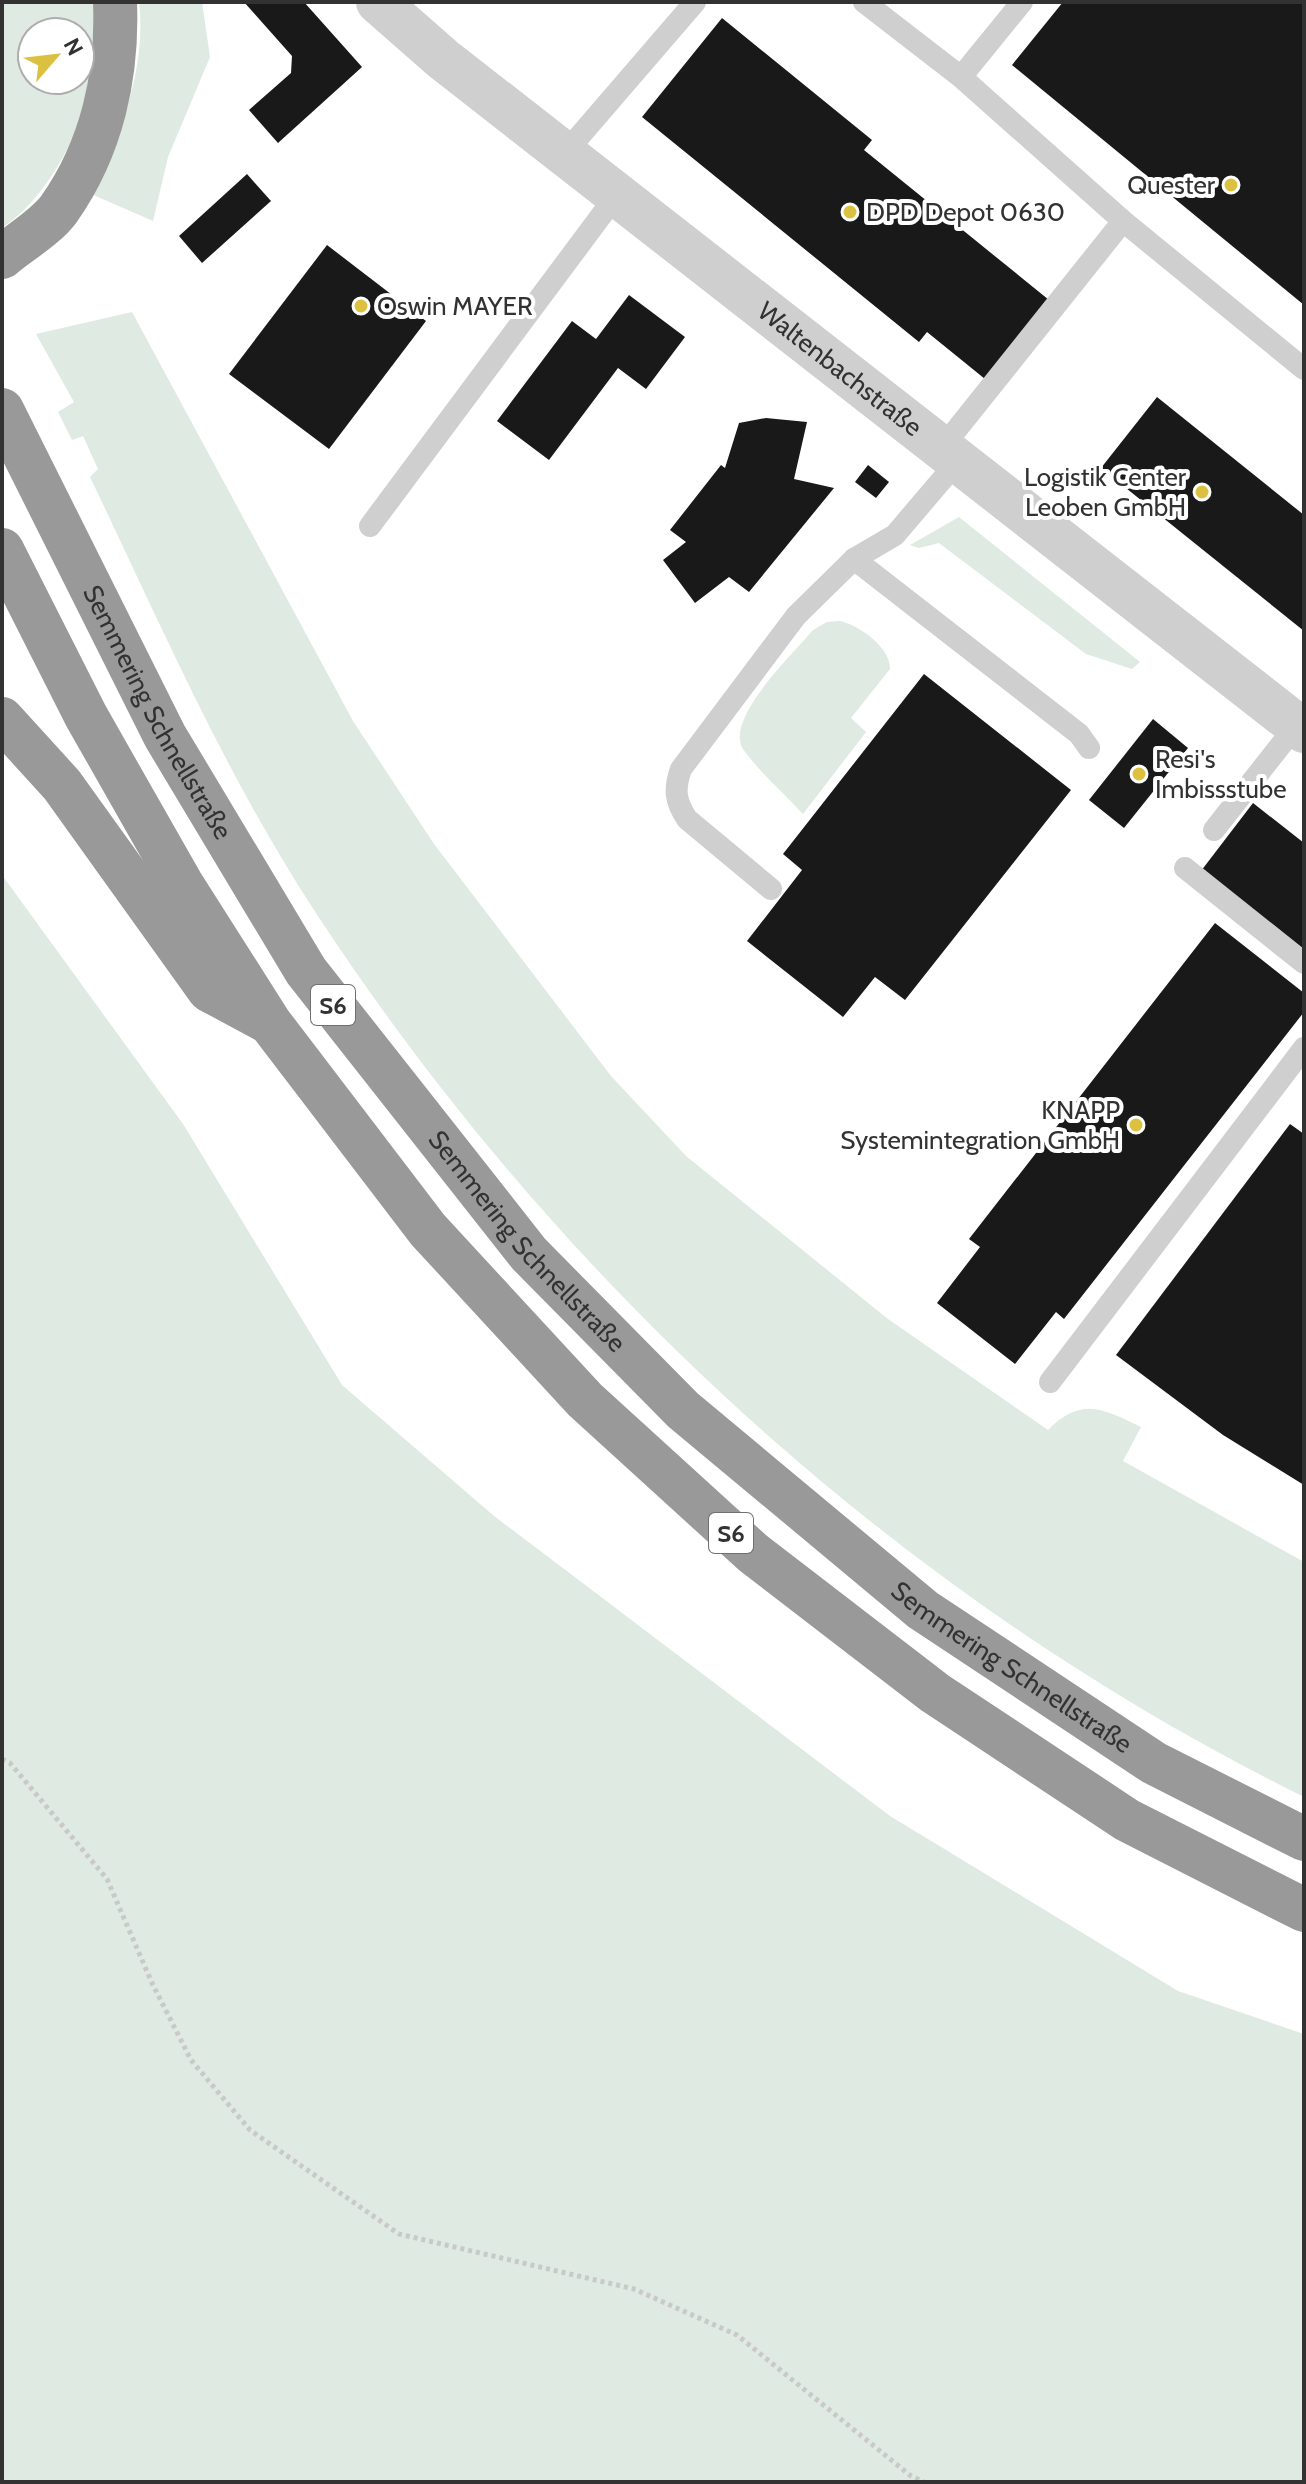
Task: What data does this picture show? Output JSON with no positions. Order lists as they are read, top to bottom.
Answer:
{
  "streets": {
    "highway": ["Semmering Schnellstraße", "S6"],
    "street": ["Waltenbachstraße"]
  },
  "places": [
    "Quester",
    "DPD Depot 0630",
    "Oswin MAYER",
    "Logistik Center Leoben GmbH",
    "Resi's Imbissstube",
    "KNAPP Systemintegration GmbH"
  ],
  "north": "top right"
}
